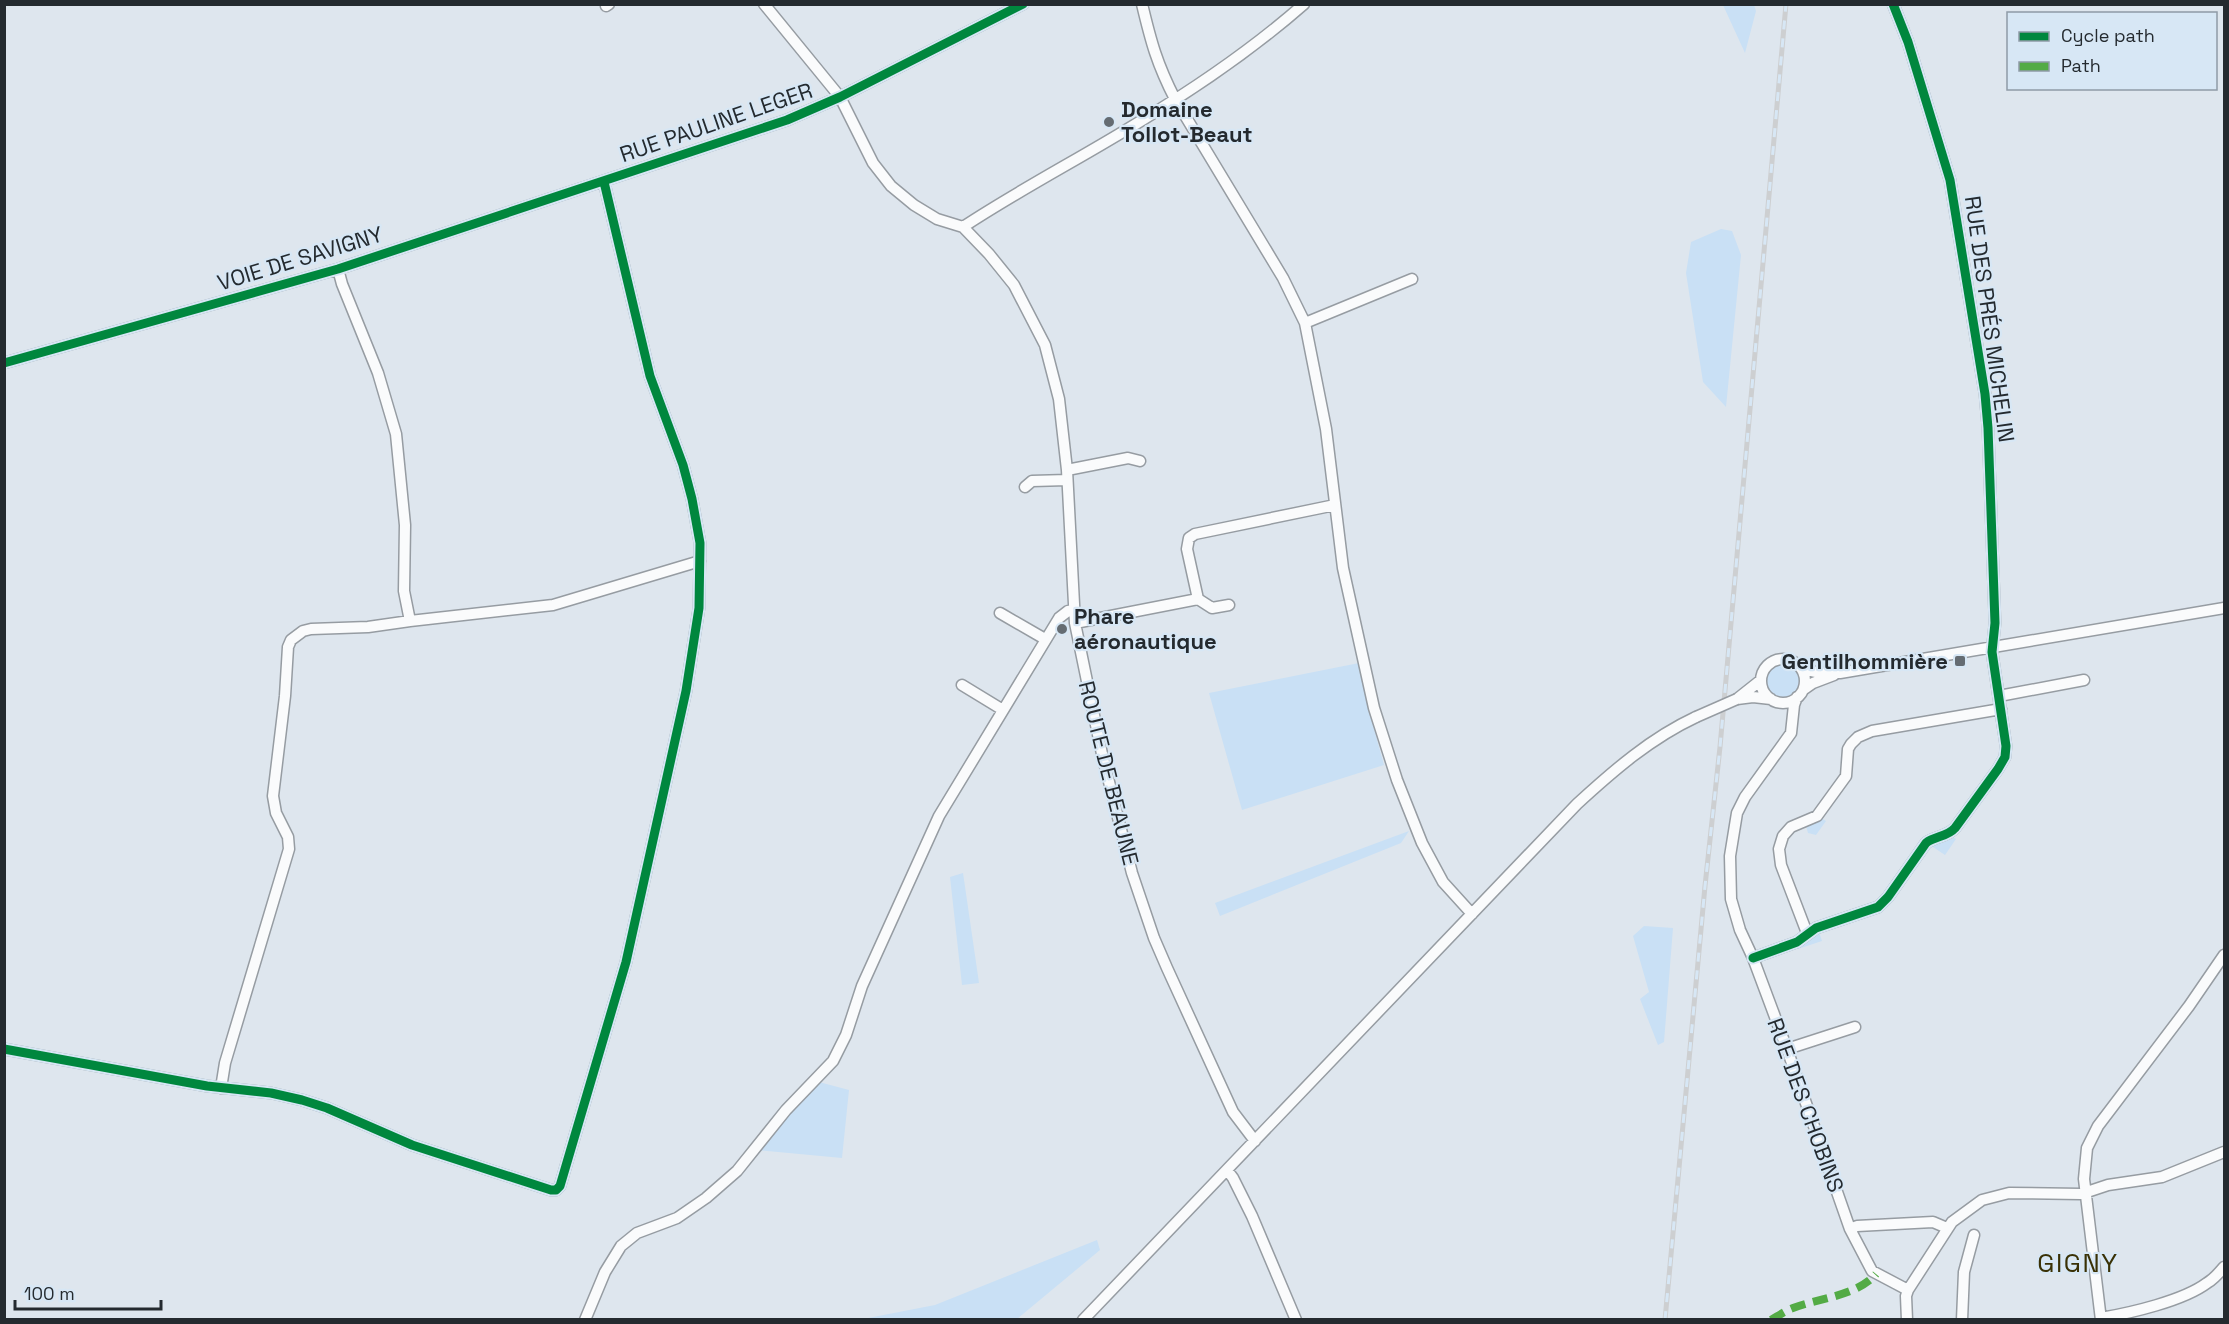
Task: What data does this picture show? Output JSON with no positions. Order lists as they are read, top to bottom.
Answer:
{
  "streets": {
    "street": [
      "RUE PAULINE LEGER",
      "VOIE DE SAVIGNY",
      "RUE DES PRÉS MICHELIN",
      "ROUTE DE BEAUNE",
      "RUE DES CHOBINS"
    ]
  },
  "crossings": [
    ["RUE PAULINE LEGER", "VOIE DE SAVIGNY"],
    ["RUE DES PRÉS MICHELIN", "RUE DES CHOBINS"]
  ],
  "districts": ["GIGNY"],
  "places": {
    "other": ["Domaine Tollot-Beaut", "Phare aéronautique"],
    "transit": ["Gentilhommière"]
  },
  "legend": ["Cycle path", "Path"],
  "scale_bar": "100 m"
}
